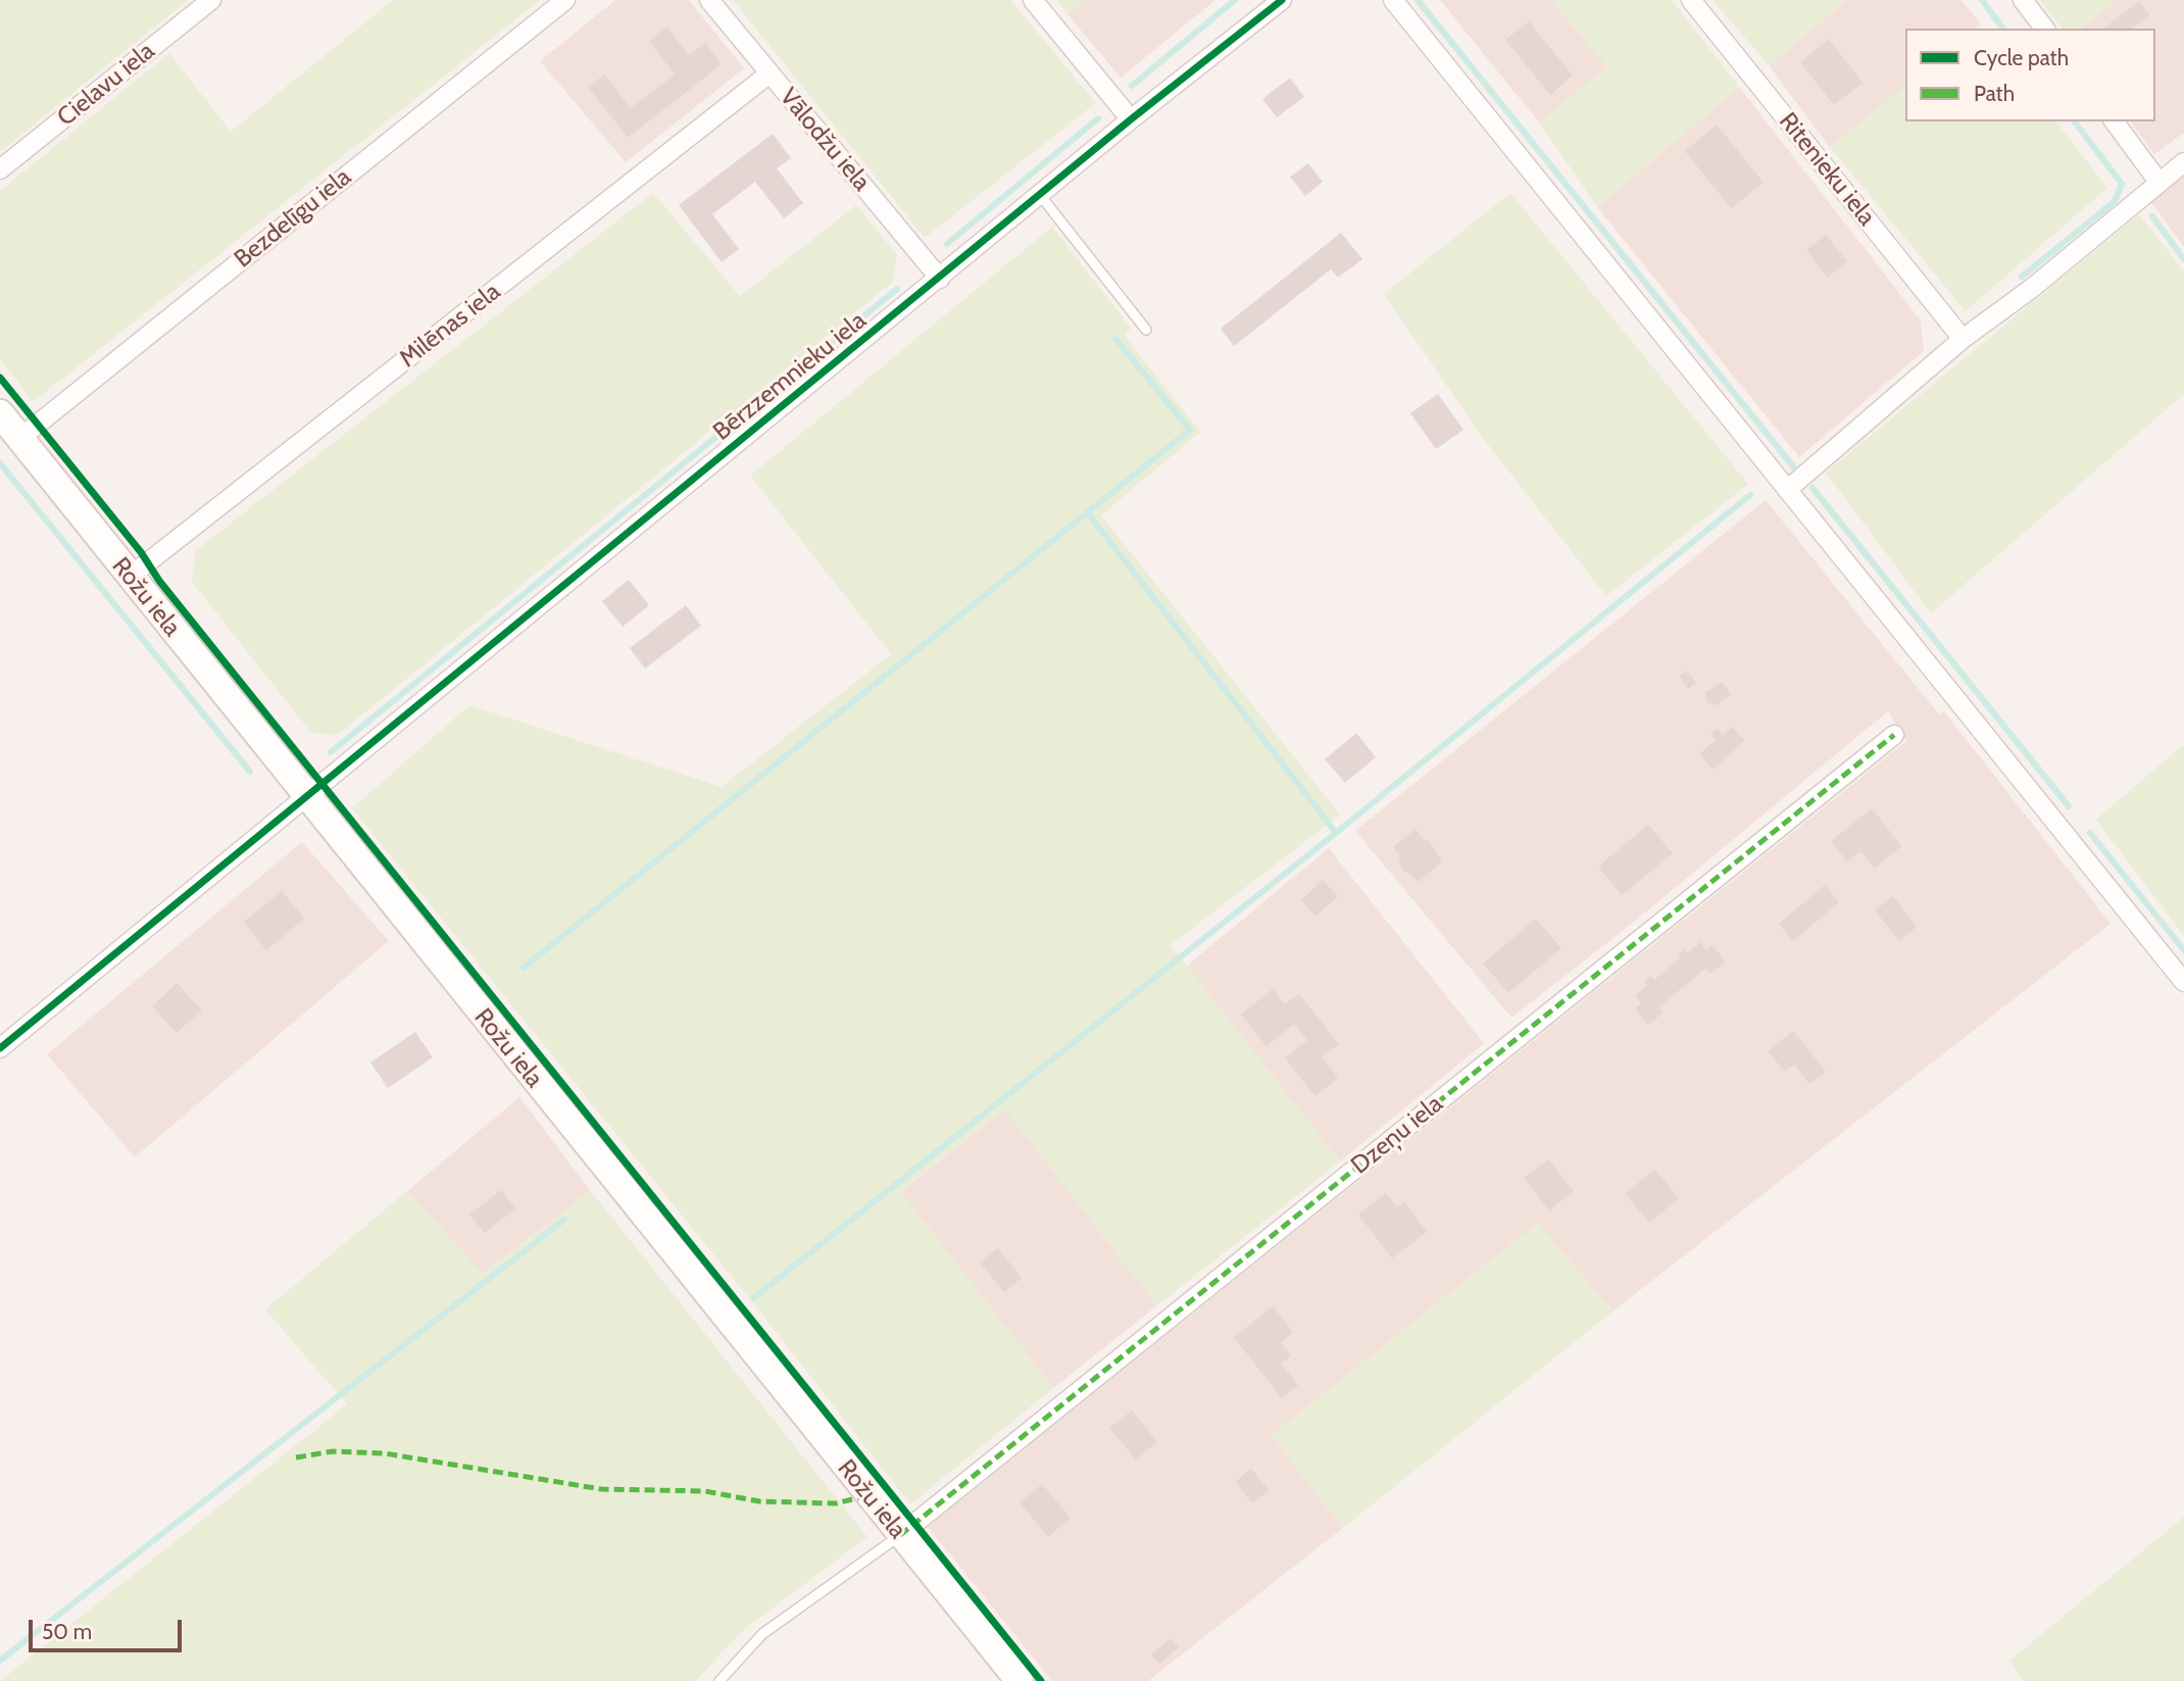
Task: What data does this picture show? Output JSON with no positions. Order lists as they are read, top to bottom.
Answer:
{
  "streets": {
    "street": [
      "Cielavu iela",
      "Vālodžu iela",
      "Ritenieku iela",
      "Bezdelīgu iela",
      "Milēnas iela",
      "Bērzzemnieku iela",
      "Rožu iela",
      "Dzeņu iela"
    ]
  },
  "crossings": [
    ["Vālodžu iela", "Milēnas iela"],
    ["Vālodžu iela", "Bērzzemnieku iela"],
    ["Bezdelīgu iela", "Rožu iela"],
    ["Milēnas iela", "Rožu iela"],
    ["Bērzzemnieku iela", "Rožu iela"],
    ["Rožu iela", "Dzeņu iela"]
  ],
  "legend": ["Cycle path", "Path"],
  "scale_bar": "50 m"
}
